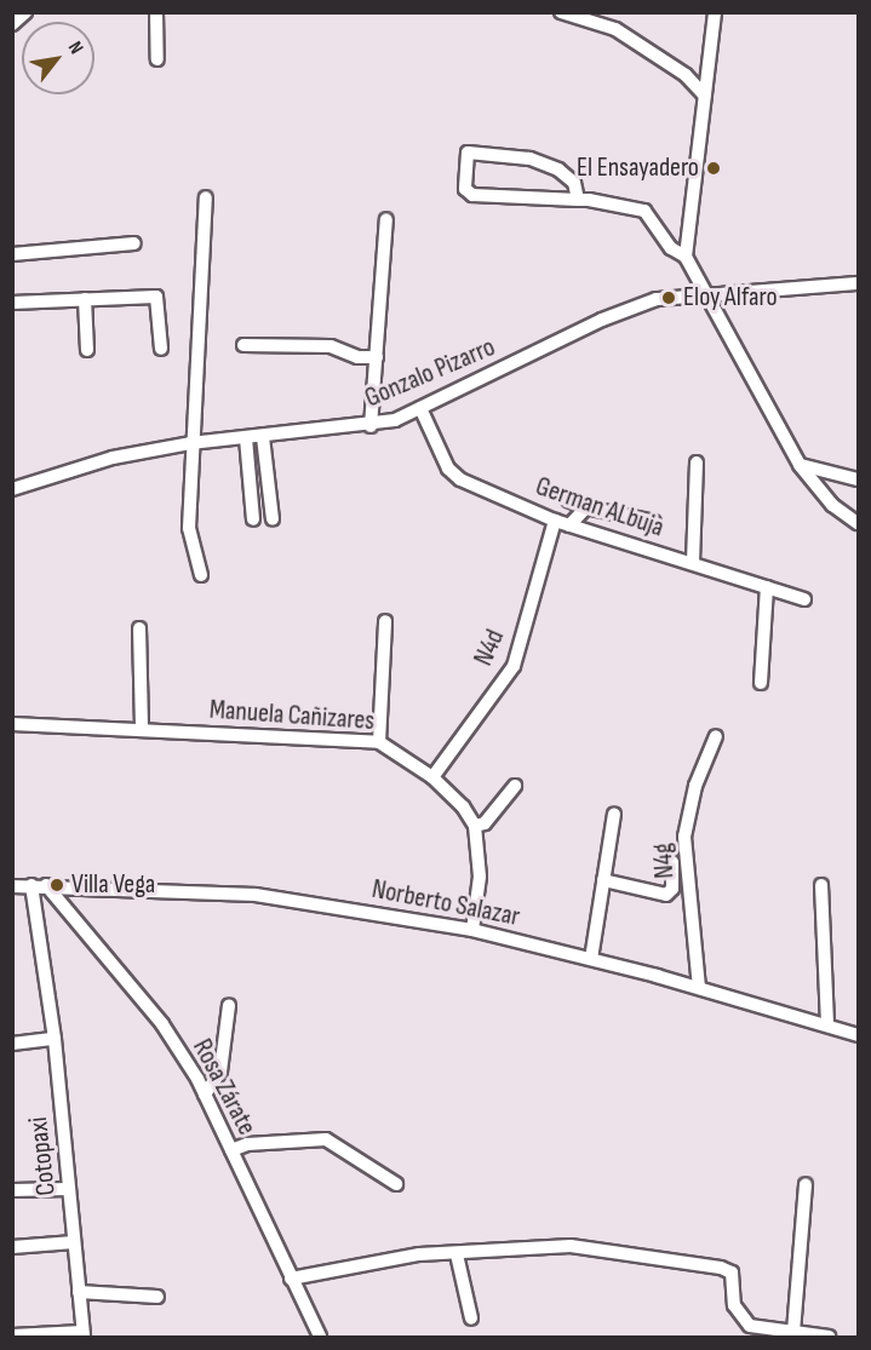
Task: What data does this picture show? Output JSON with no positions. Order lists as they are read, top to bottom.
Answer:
{
  "streets": {
    "street": [
      "Gonzalo Pizarro",
      "German ALbuja",
      "N4d",
      "Manuela Cañizares",
      "N4g",
      "Norberto Salazar",
      "Rosa Zárate",
      "Cotopaxi"
    ]
  },
  "crossings": [
    ["Gonzalo Pizarro", "German ALbuja"],
    ["German ALbuja", "N4d"],
    ["N4d", "Manuela Cañizares"],
    ["N4g", "Norberto Salazar"],
    ["Norberto Salazar", "Rosa Zárate"],
    ["Norberto Salazar", "Cotopaxi"],
    ["Rosa Zárate", "Cotopaxi"]
  ],
  "places": ["El Ensayadero", "Eloy Alfaro", "Villa Vega"],
  "north": "top right"
}
